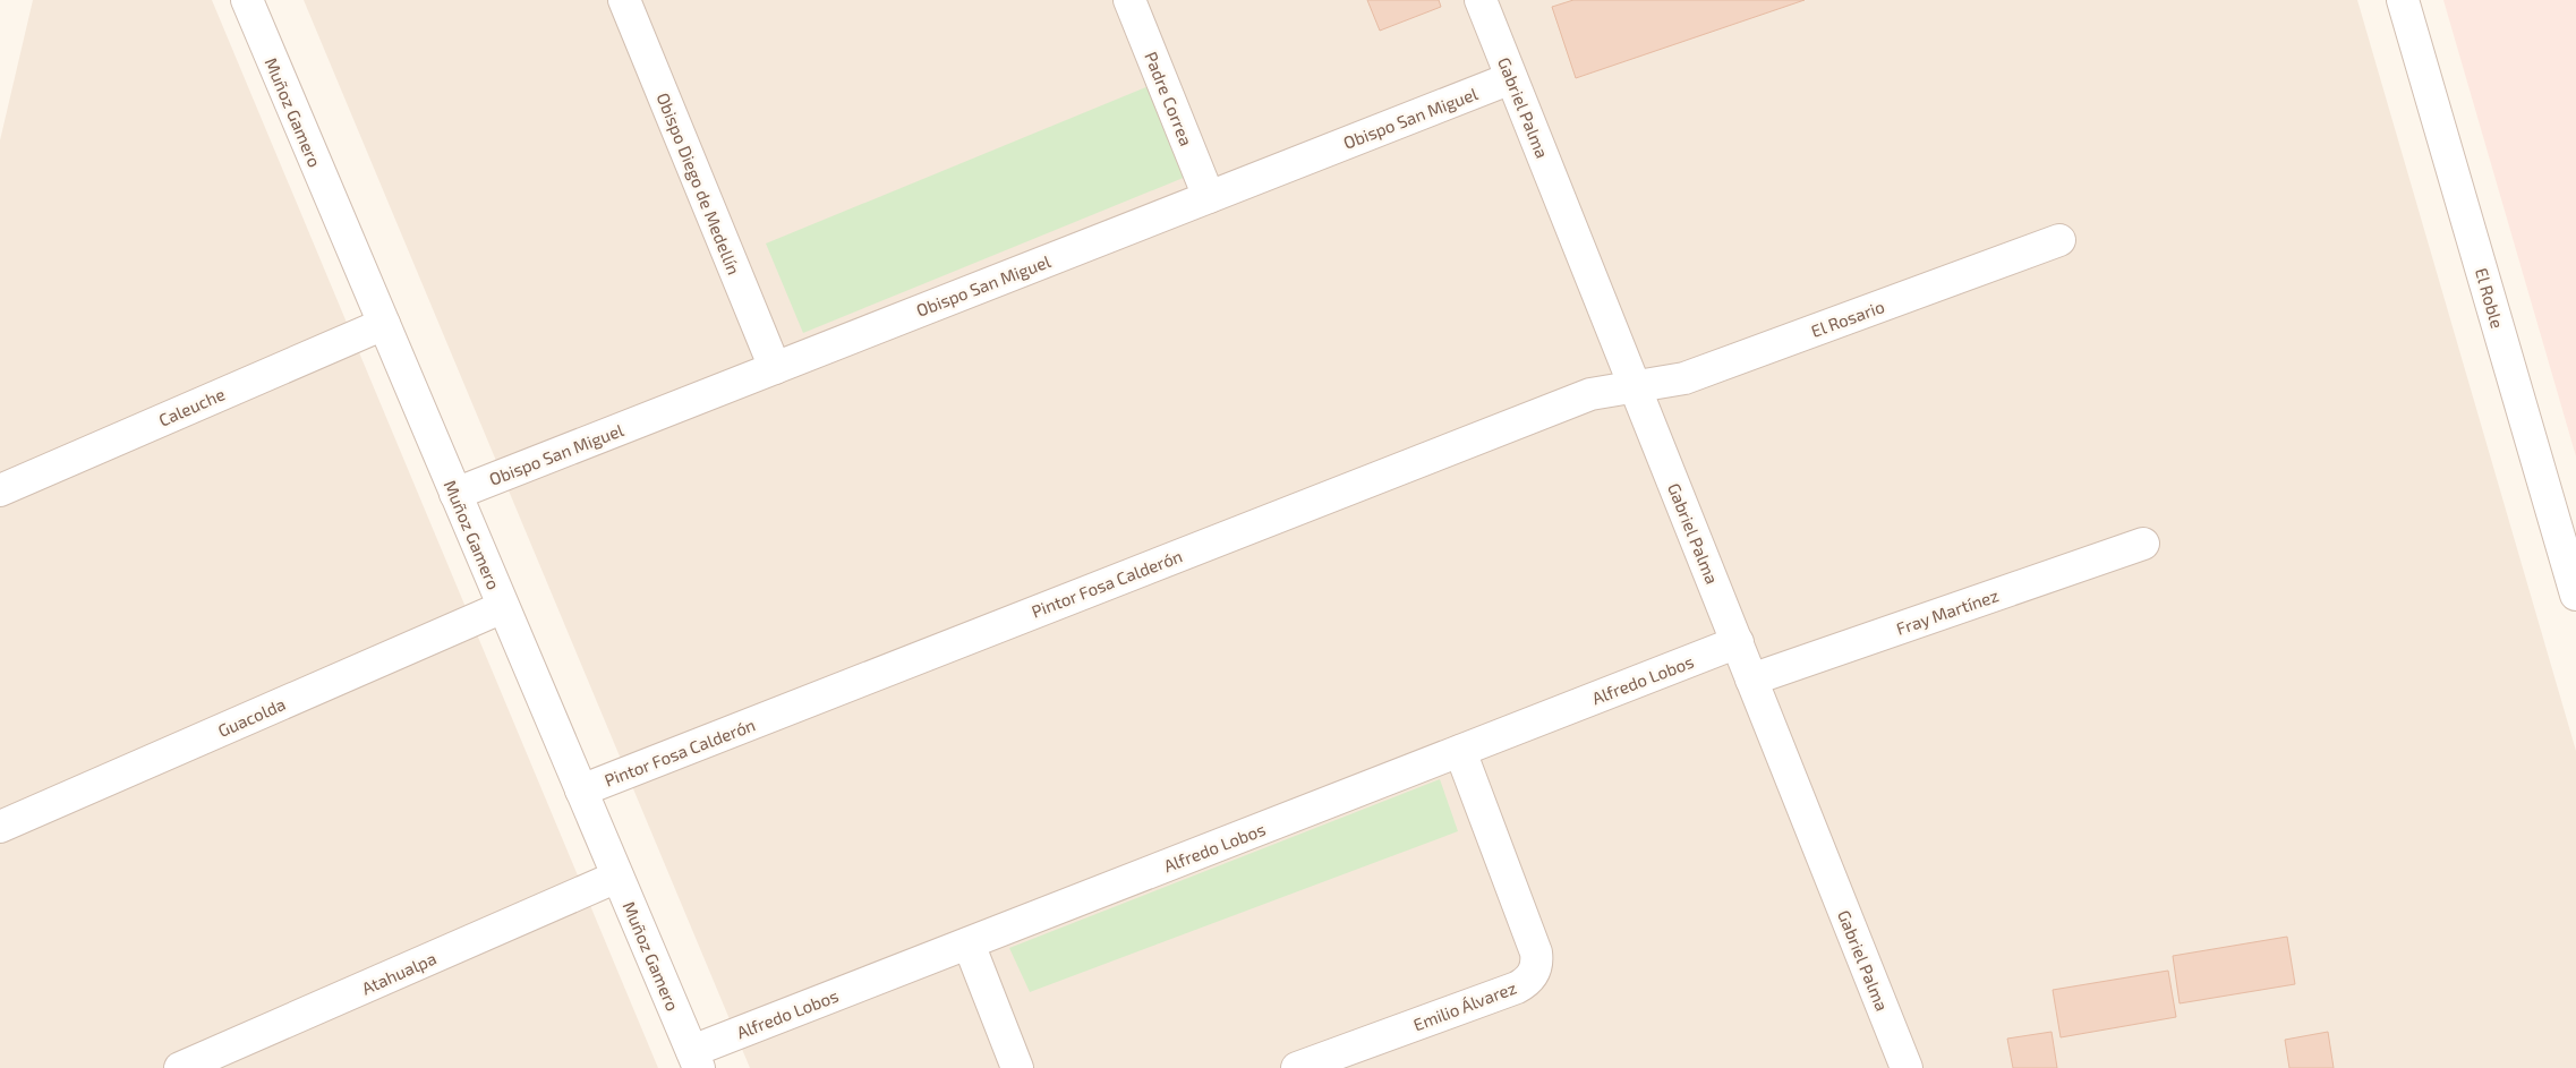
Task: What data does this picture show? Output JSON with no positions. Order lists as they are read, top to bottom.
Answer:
{
  "streets": {
    "street": [
      "Padre Correa",
      "Gabriel Palma",
      "Muñoz Gamero",
      "Obispo San Miguel",
      "Obispo Diego de Medellín",
      "El Roble",
      "El Rosario",
      "Caleuche",
      "Pintor Fosa Calderón",
      "Fray Martínez",
      "Alfredo Lobos",
      "Guacolda",
      "Atahualpa",
      "Emilio Álvarez"
    ]
  },
  "crossings": [
    ["Padre Correa", "Obispo San Miguel"],
    ["Gabriel Palma", "Obispo San Miguel"],
    ["Gabriel Palma", "El Rosario"],
    ["Gabriel Palma", "Pintor Fosa Calderón"],
    ["Gabriel Palma", "Fray Martínez"],
    ["Gabriel Palma", "Alfredo Lobos"],
    ["Muñoz Gamero", "Obispo San Miguel"],
    ["Muñoz Gamero", "Caleuche"],
    ["Muñoz Gamero", "Pintor Fosa Calderón"],
    ["Muñoz Gamero", "Alfredo Lobos"],
    ["Muñoz Gamero", "Guacolda"],
    ["Muñoz Gamero", "Atahualpa"],
    ["Obispo San Miguel", "Obispo Diego de Medellín"],
    ["El Rosario", "Pintor Fosa Calderón"],
    ["Alfredo Lobos", "Emilio Álvarez"]
  ]
}
